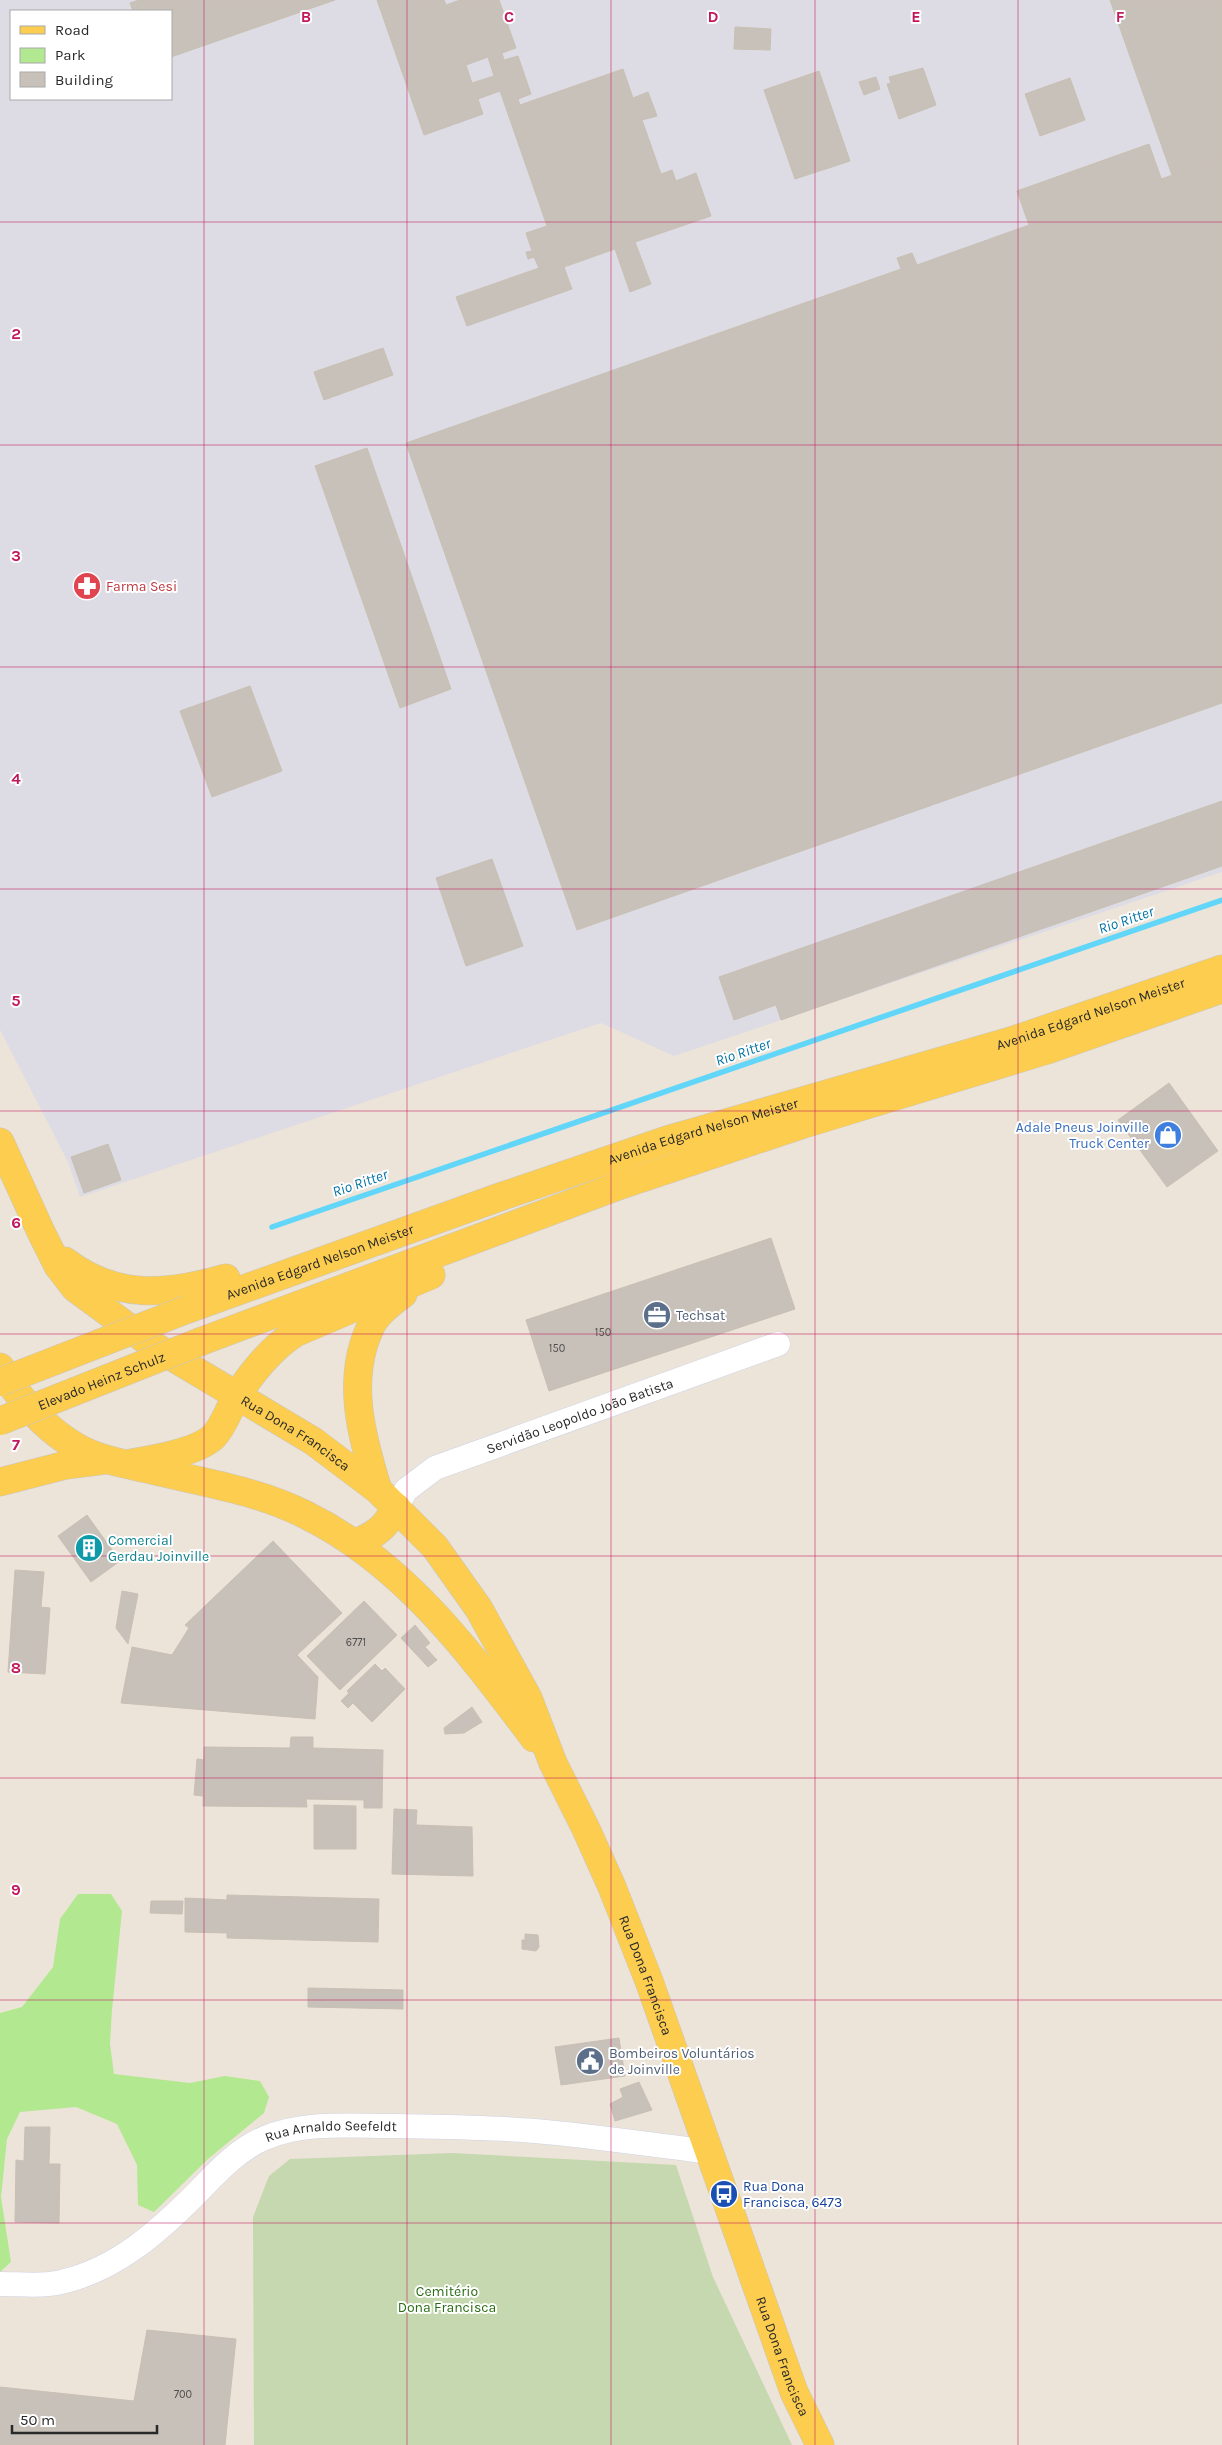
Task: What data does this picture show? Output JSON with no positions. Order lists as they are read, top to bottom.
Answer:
{
  "streets": {
    "main road": ["Avenida Edgard Nelson Meister", "Elevado Heinz Schulz", "Rua Dona Francisca"],
    "street": ["Servidão Leopoldo João Batista", "Rua Arnaldo Seefeldt"]
  },
  "crossings": [
    ["Avenida Edgard Nelson Meister", "Elevado Heinz Schulz"],
    ["Servidão Leopoldo João Batista", "Rua Dona Francisca"],
    ["Rua Dona Francisca", "Rua Arnaldo Seefeldt"]
  ],
  "water": ["Rio Ritter"],
  "parks": ["Cemitério Dona Francisca"],
  "places": {
    "pharmacy": ["Farma Sesi"],
    "shop": ["Adale Pneus Joinville Truck Center"],
    "office": ["Techsat"],
    "building": ["Comercial Gerdau Joinville"],
    "public building": ["Bombeiros Voluntários de Joinville"],
    "bus stop": ["Rua Dona Francisca, 6473"]
  },
  "house_numbers": [
    "150",
    "150",
    "6771",
    "700"
  ],
  "legend": ["Road", "Park", "Building"],
  "scale_bar": "50 m",
  "grid": {
    "columns": [
      "B",
      "C",
      "D",
      "E",
      "F"
    ],
    "rows": [
      "2",
      "3",
      "4",
      "5",
      "6",
      "7",
      "8",
      "9"
    ]
  }
}
